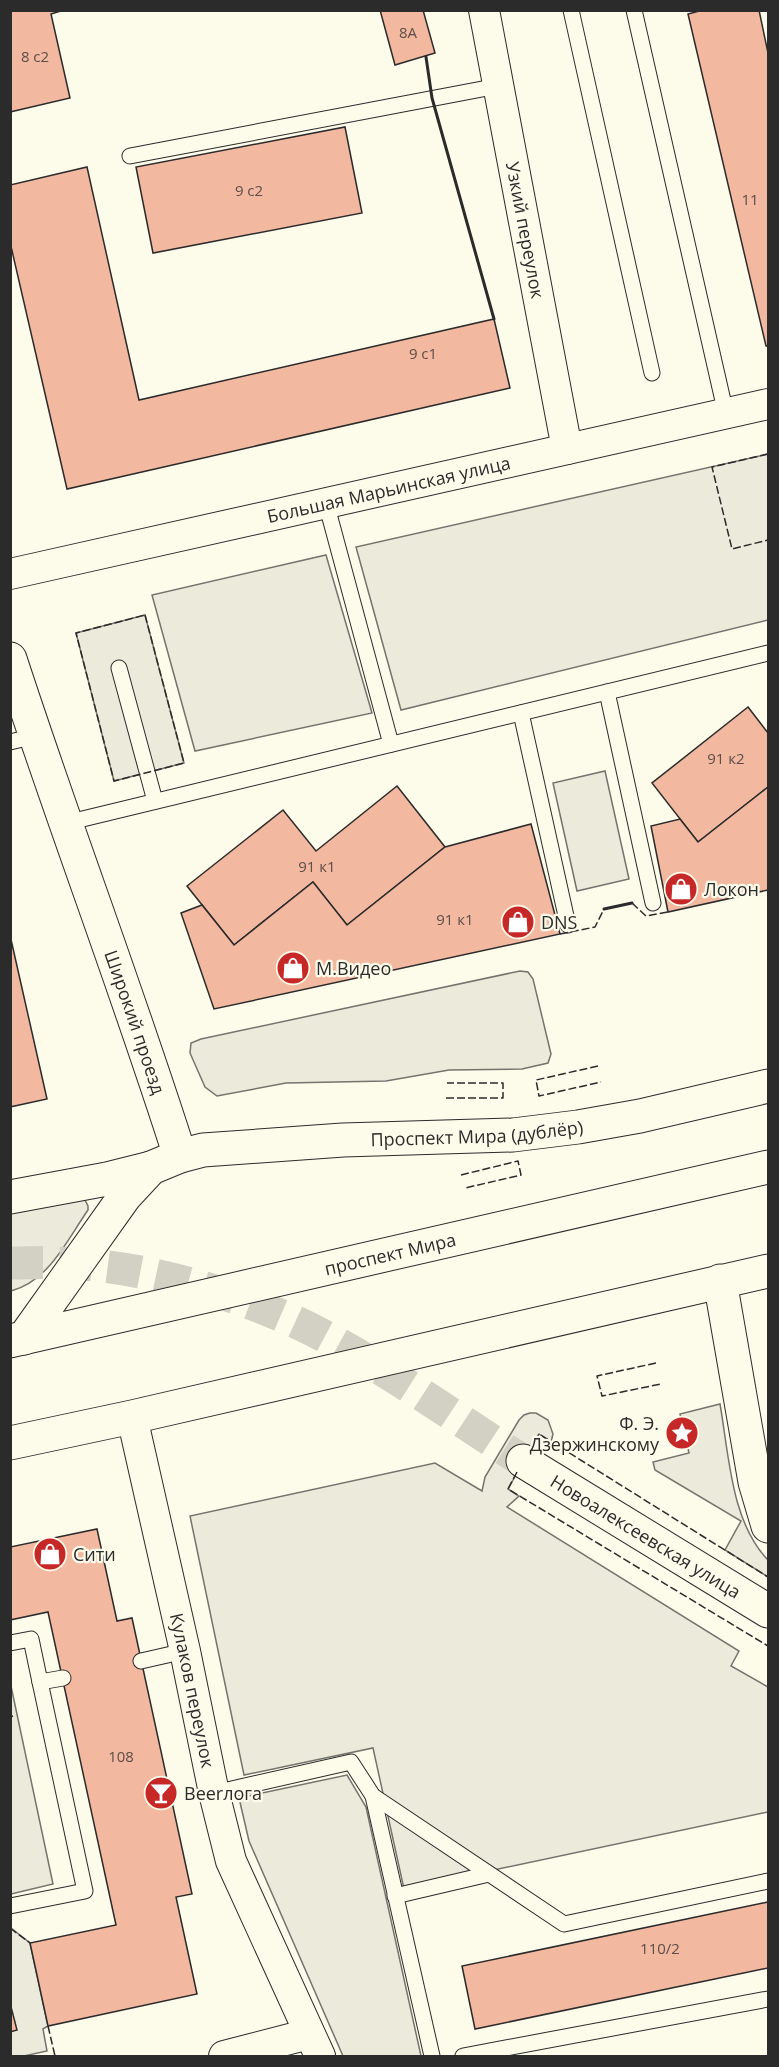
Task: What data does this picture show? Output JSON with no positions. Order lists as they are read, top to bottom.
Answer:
{
  "streets": {
    "street": [
      "Узкий переулок",
      "Большая Марьинская улица",
      "Широкий проезд",
      "Проспект Мира (дублёр)",
      "проспект Мира",
      "Новоалексеевская улица",
      "Кулаков переулок"
    ]
  },
  "crossings": [
    ["Узкий переулок", "Большая Марьинская улица"],
    ["Широкий проезд", "Проспект Мира (дублёр)"]
  ],
  "places": {
    "shop": [
      "Локон",
      "DNS",
      "М.Видео",
      "Сити"
    ],
    "place": ["Ф. Э. Дзержинскому"],
    "bar": ["Beerлога"]
  },
  "house_numbers": [
    "8А",
    "8 с2",
    "9 с2",
    "11",
    "9 с1",
    "91 к2",
    "91 к1",
    "91 к1",
    "108",
    "110/2"
  ]
}
